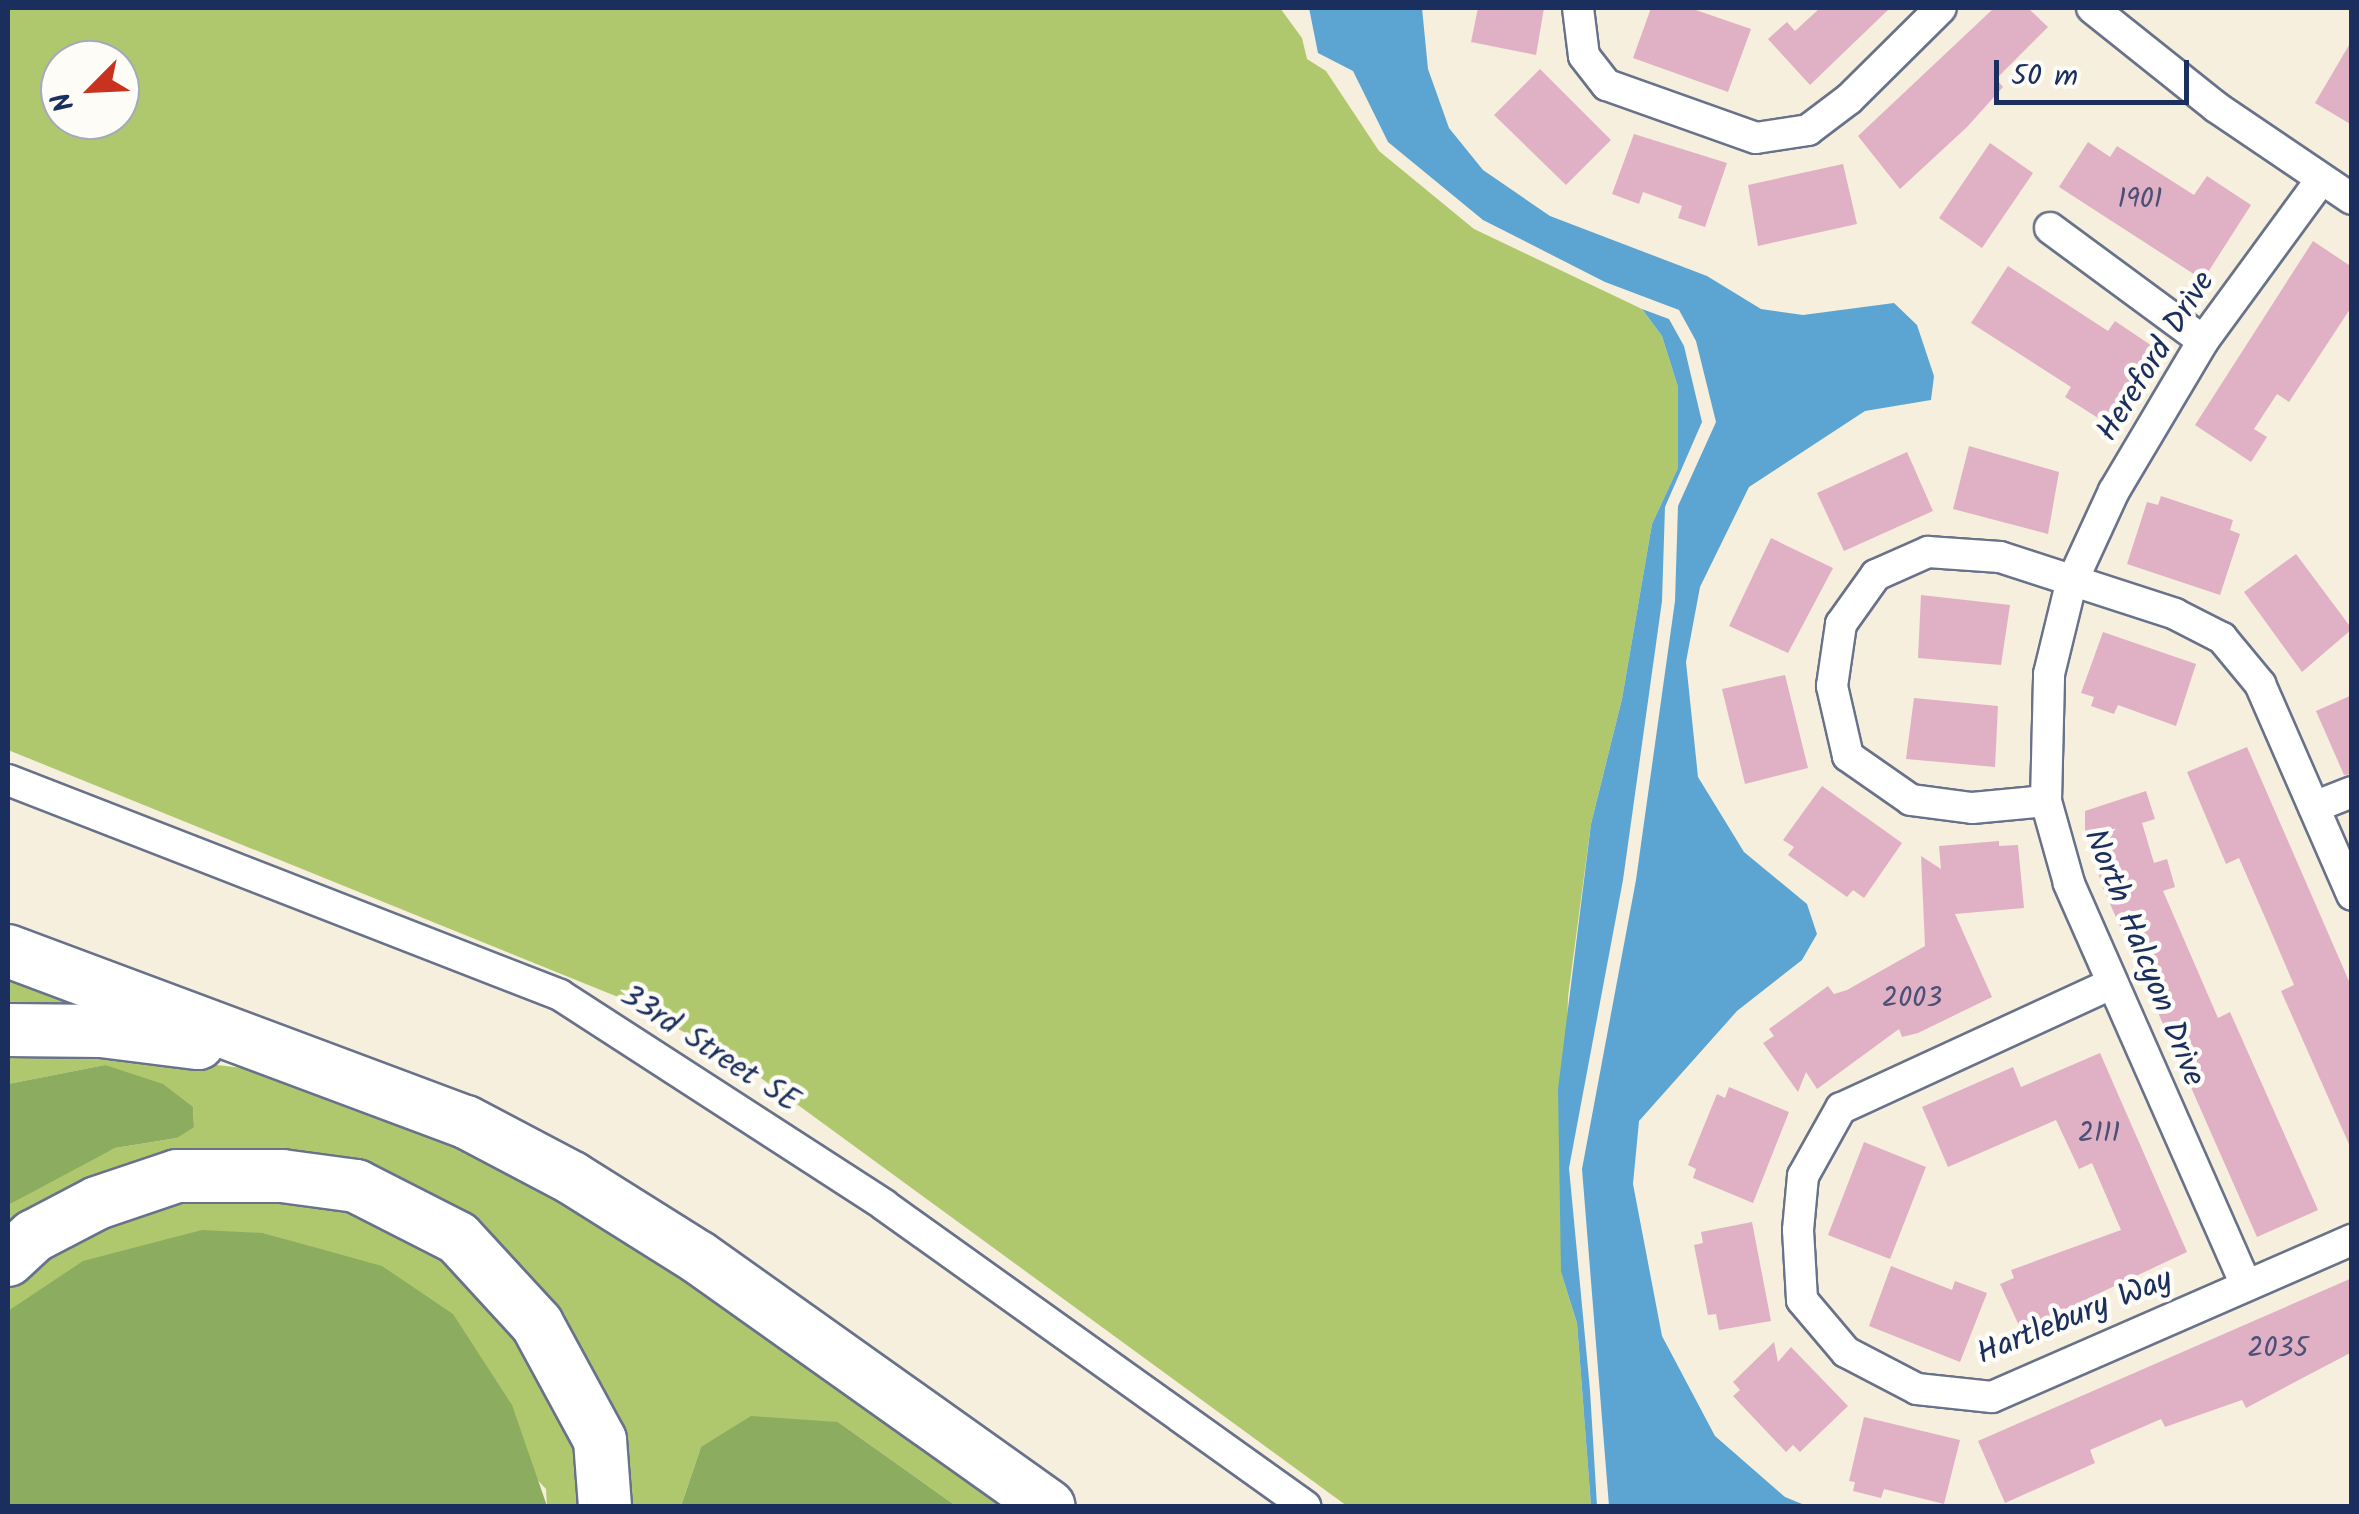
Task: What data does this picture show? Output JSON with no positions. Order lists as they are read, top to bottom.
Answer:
{
  "streets": {
    "street": [
      "Hereford Drive",
      "North Halcyon Drive",
      "33rd Street SE",
      "Hartlebury Way"
    ]
  },
  "crossings": [
    ["Hereford Drive", "North Halcyon Drive"],
    ["North Halcyon Drive", "Hartlebury Way"]
  ],
  "house_numbers": [
    "1901",
    "2003",
    "2111",
    "2035"
  ],
  "scale_bar": "50 m",
  "north": "bottom left"
}
